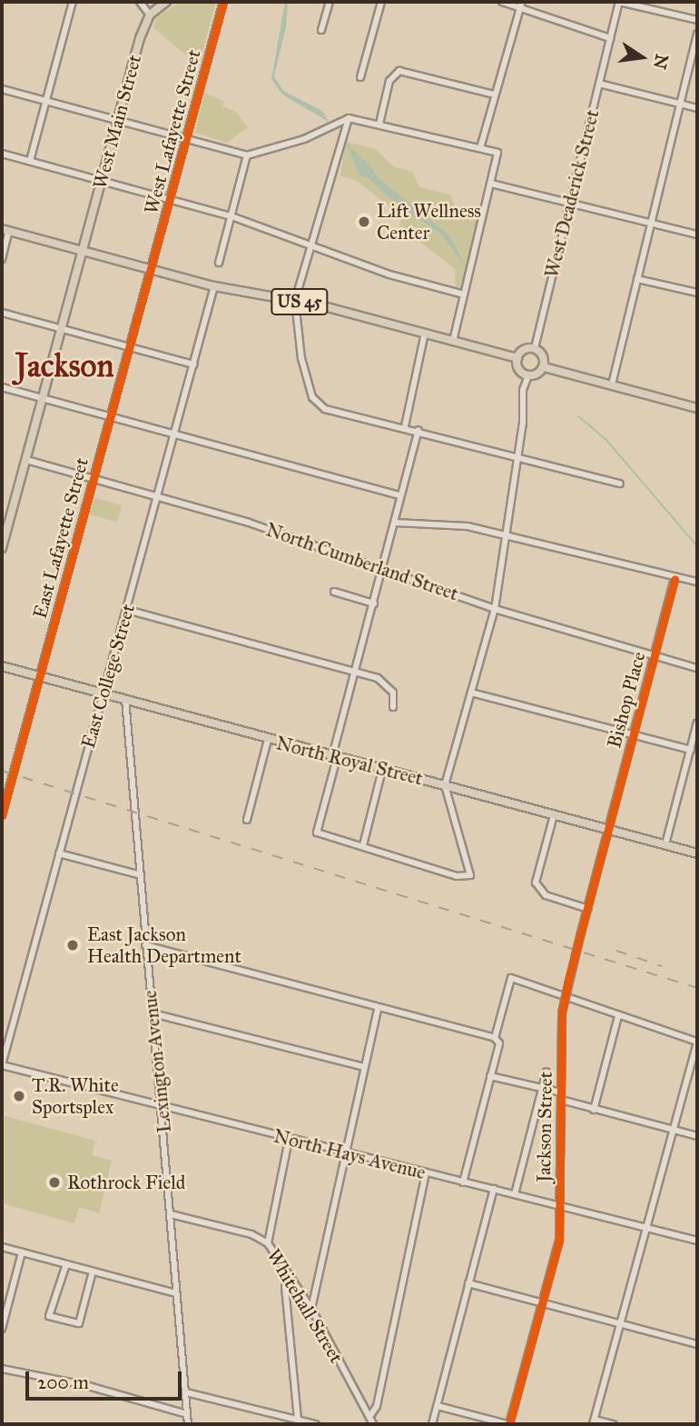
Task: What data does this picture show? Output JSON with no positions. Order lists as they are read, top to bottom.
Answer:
{
  "streets": {
    "main road": ["West Main Street", "US 45", "North Royal Street"],
    "street": [
      "West Lafayette Street",
      "West Deaderick Street",
      "East Lafayette Street",
      "North Cumberland Street",
      "East College Street",
      "Bishop Place",
      "Lexington Avenue",
      "Jackson Street",
      "North Hays Avenue",
      "Whitehall Street"
    ]
  },
  "crossings": [
    ["West Main Street", "US 45"],
    ["West Main Street", "North Cumberland Street"],
    ["West Lafayette Street", "US 45"],
    ["West Lafayette Street", "East Lafayette Street"],
    ["West Deaderick Street", "US 45"],
    ["US 45", "East Lafayette Street"],
    ["US 45", "East College Street"],
    ["East Lafayette Street", "North Cumberland Street"],
    ["East Lafayette Street", "North Royal Street"],
    ["North Cumberland Street", "East College Street"],
    ["North Cumberland Street", "Bishop Place"],
    ["East College Street", "North Royal Street"],
    ["East College Street", "North Hays Avenue"],
    ["Bishop Place", "North Royal Street"],
    ["Bishop Place", "Jackson Street"],
    ["North Royal Street", "Lexington Avenue"],
    ["North Royal Street", "Jackson Street"],
    ["Lexington Avenue", "North Hays Avenue"],
    ["Lexington Avenue", "Whitehall Street"],
    ["Jackson Street", "North Hays Avenue"]
  ],
  "districts": ["Jackson"],
  "places": [
    "Lift Wellness Center",
    "East Jackson Health Department",
    "T.R. White Sportsplex",
    "Rothrock Field"
  ],
  "scale_bar": "200 m",
  "north": "right"
}
